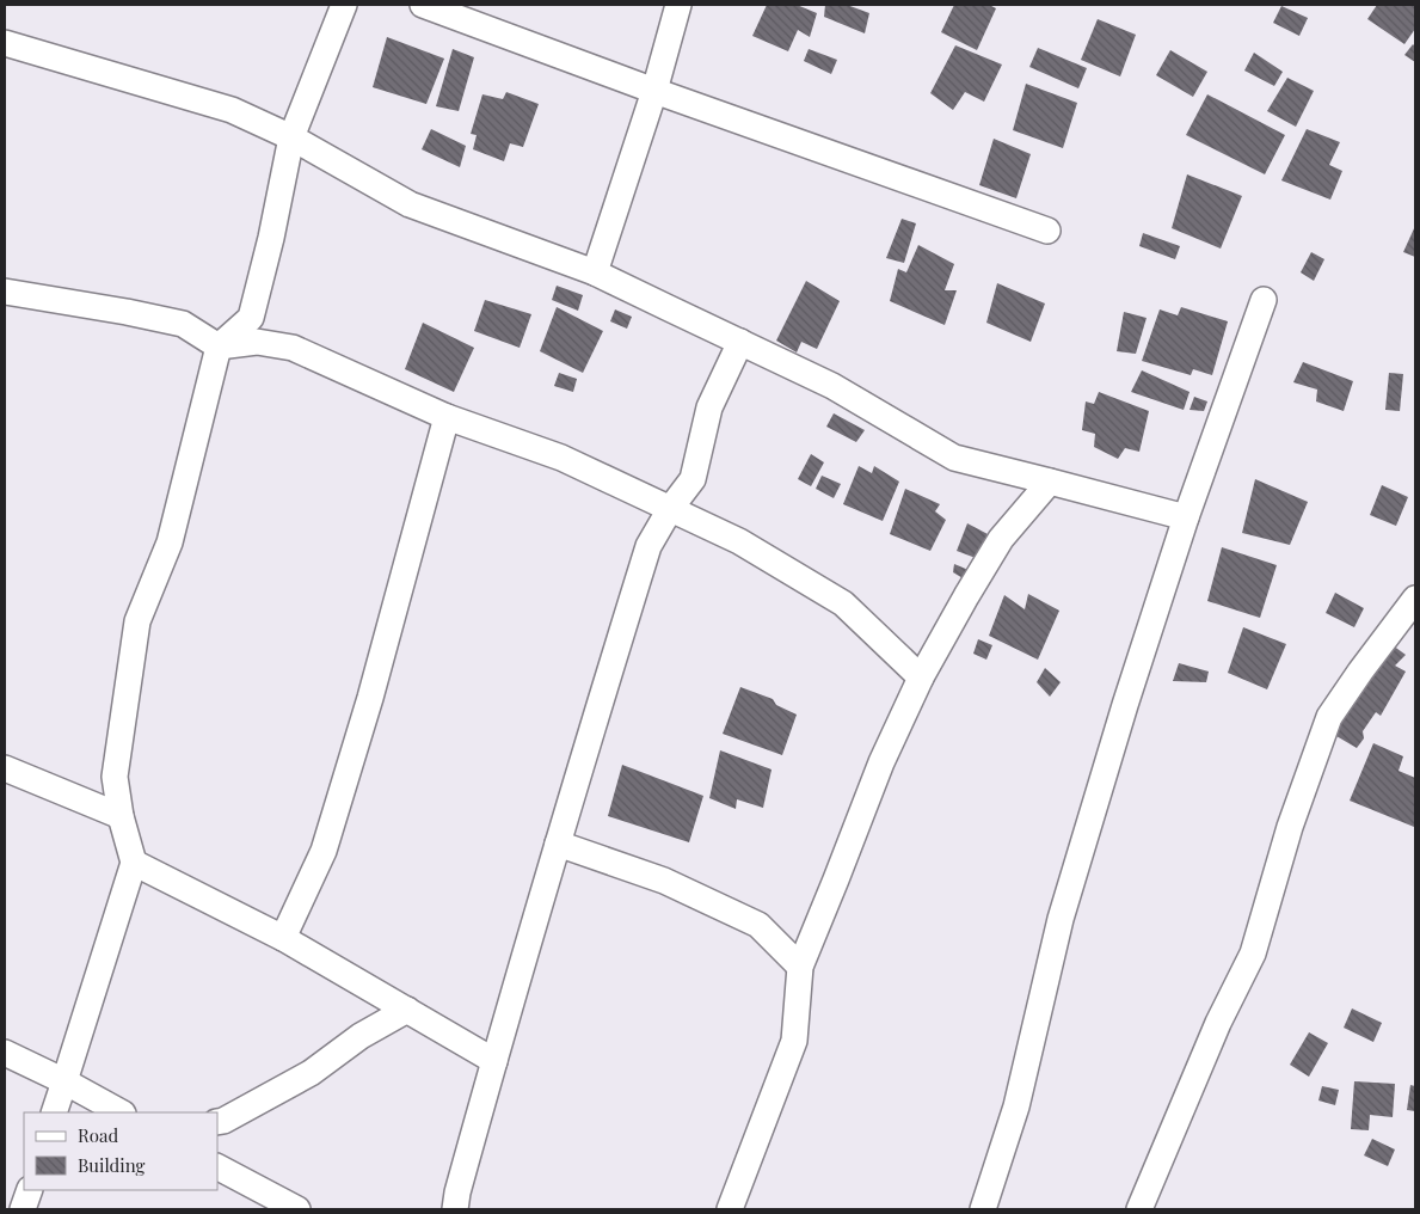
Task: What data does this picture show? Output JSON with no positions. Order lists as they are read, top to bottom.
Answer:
{
  "legend": ["Road", "Building"]
}
